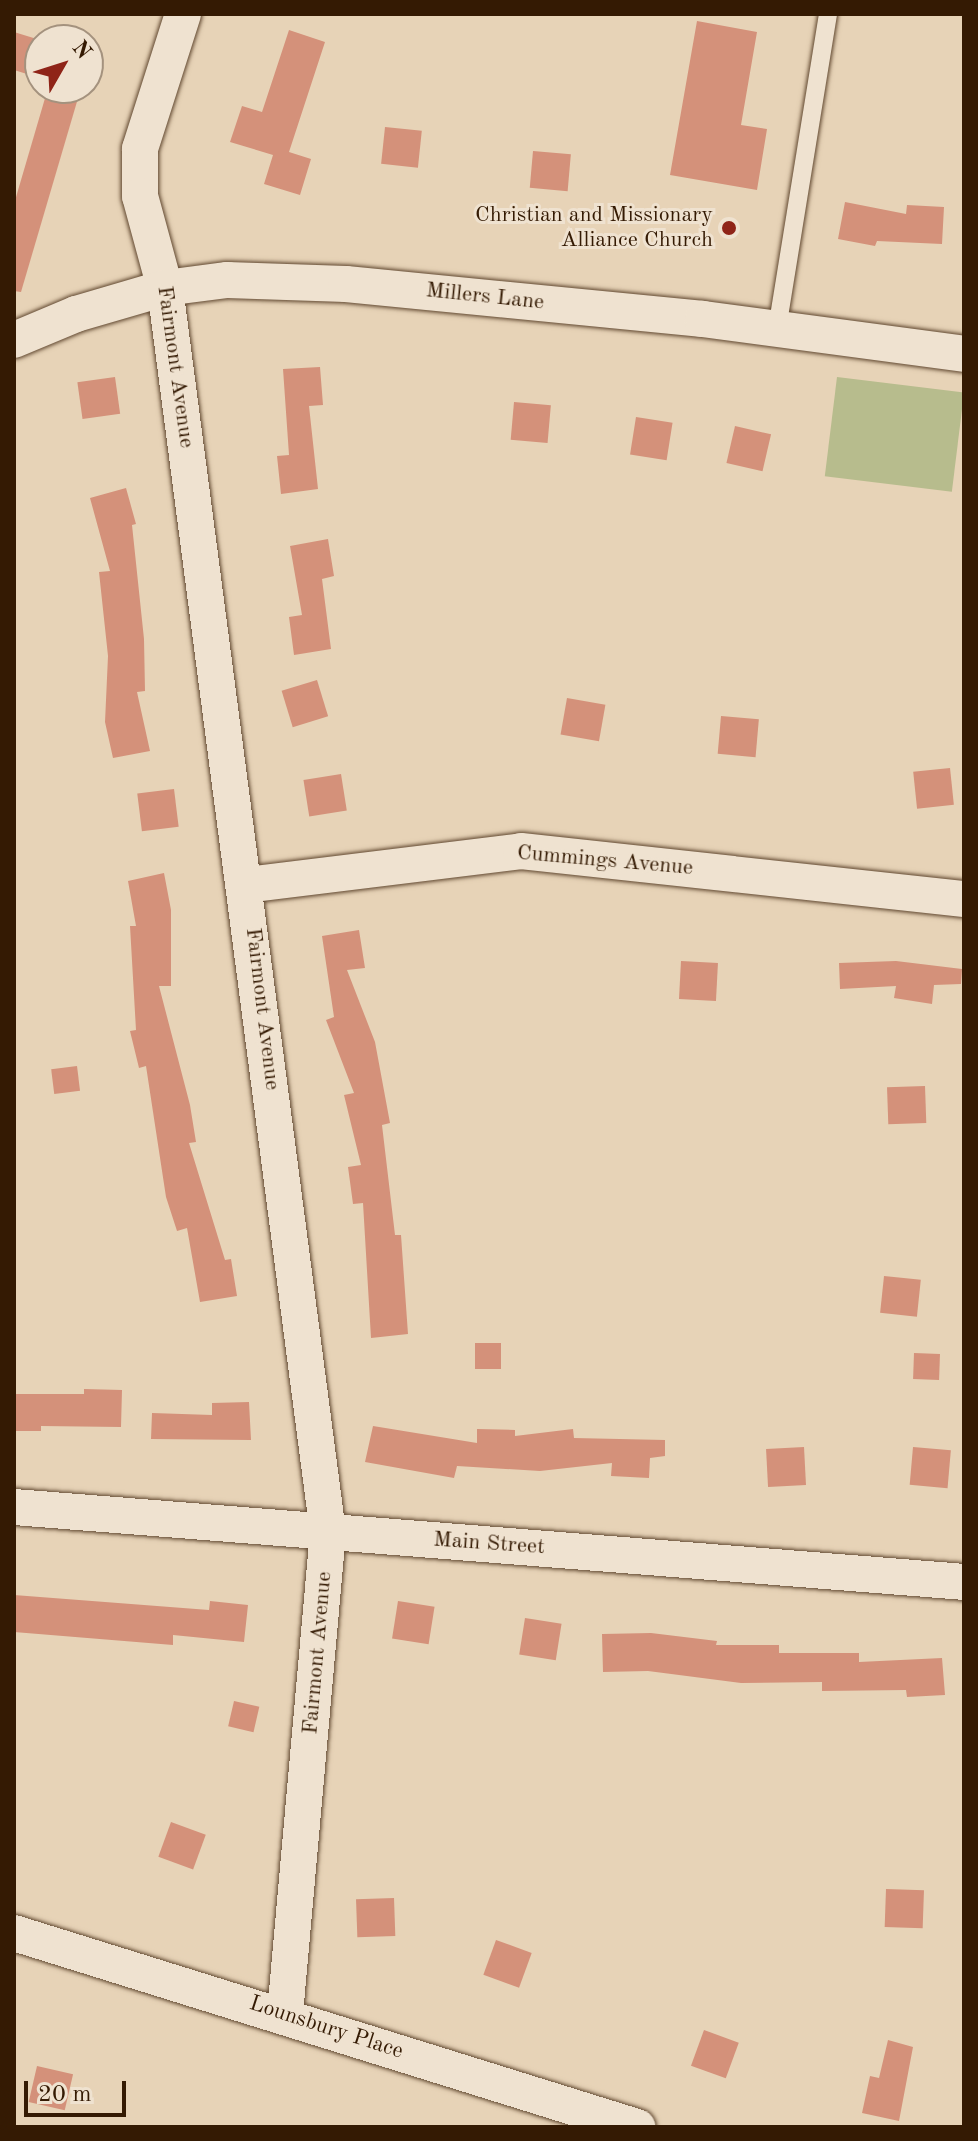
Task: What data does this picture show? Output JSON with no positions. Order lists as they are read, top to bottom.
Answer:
{
  "streets": {
    "street": [
      "Millers Lane",
      "Fairmont Avenue",
      "Cummings Avenue",
      "Main Street",
      "Lounsbury Place"
    ]
  },
  "crossings": [
    ["Millers Lane", "Fairmont Avenue"],
    ["Fairmont Avenue", "Cummings Avenue"],
    ["Fairmont Avenue", "Main Street"],
    ["Fairmont Avenue", "Lounsbury Place"]
  ],
  "places": ["Christian and Missionary Alliance Church"],
  "scale_bar": "20 m",
  "north": "top right"
}
